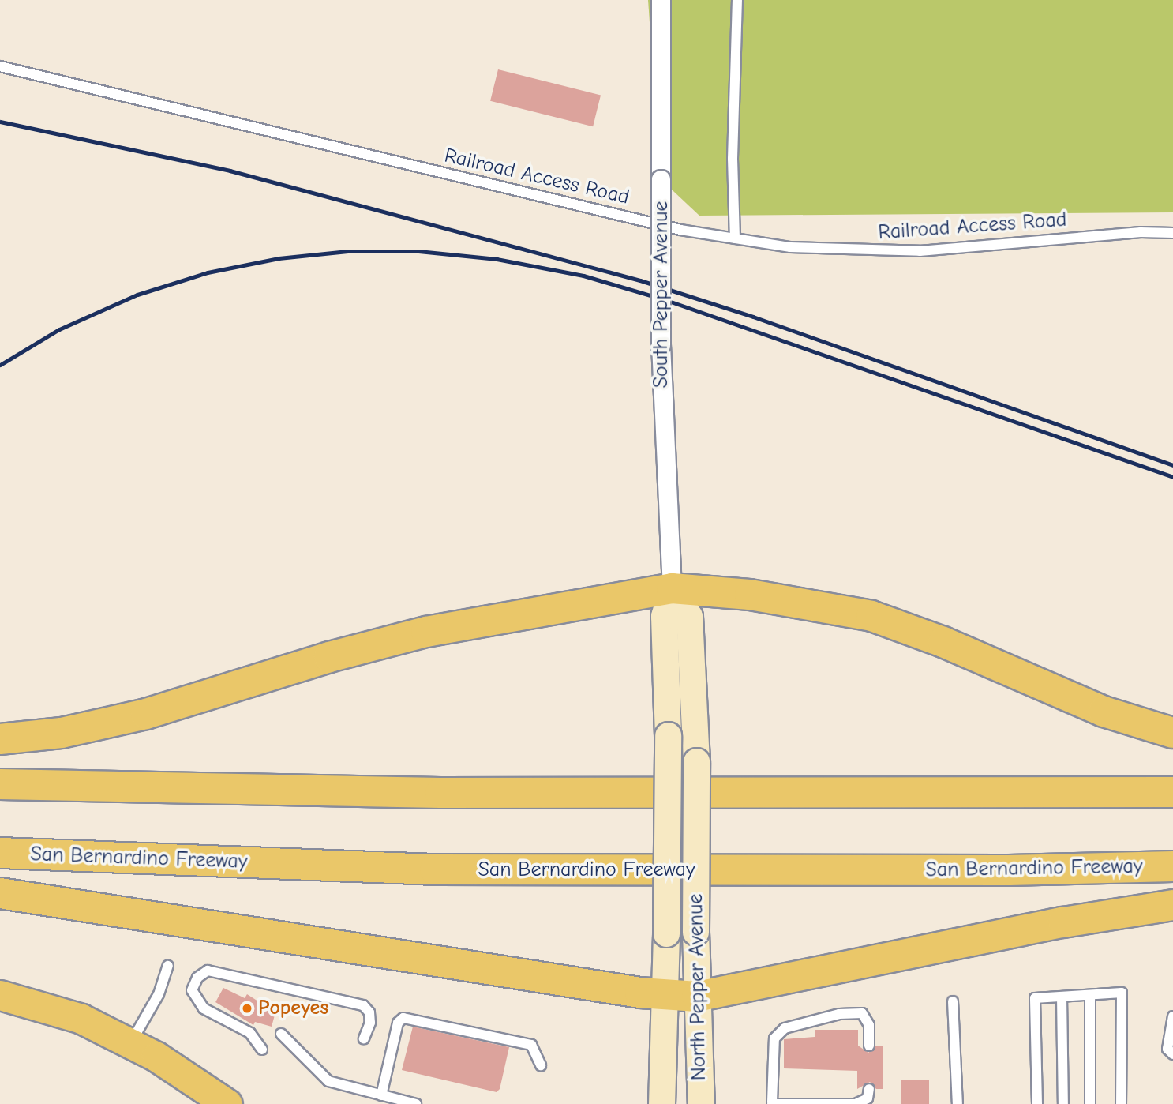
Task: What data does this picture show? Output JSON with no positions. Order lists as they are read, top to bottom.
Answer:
{
  "streets": {
    "highway": ["San Bernardino Freeway"],
    "main road": ["South Pepper Avenue", "North Pepper Avenue"],
    "lane": ["Railroad Access Road"]
  },
  "crossings": [
    ["South Pepper Avenue", "North Pepper Avenue"]
  ],
  "places": ["Popeyes"]
}
